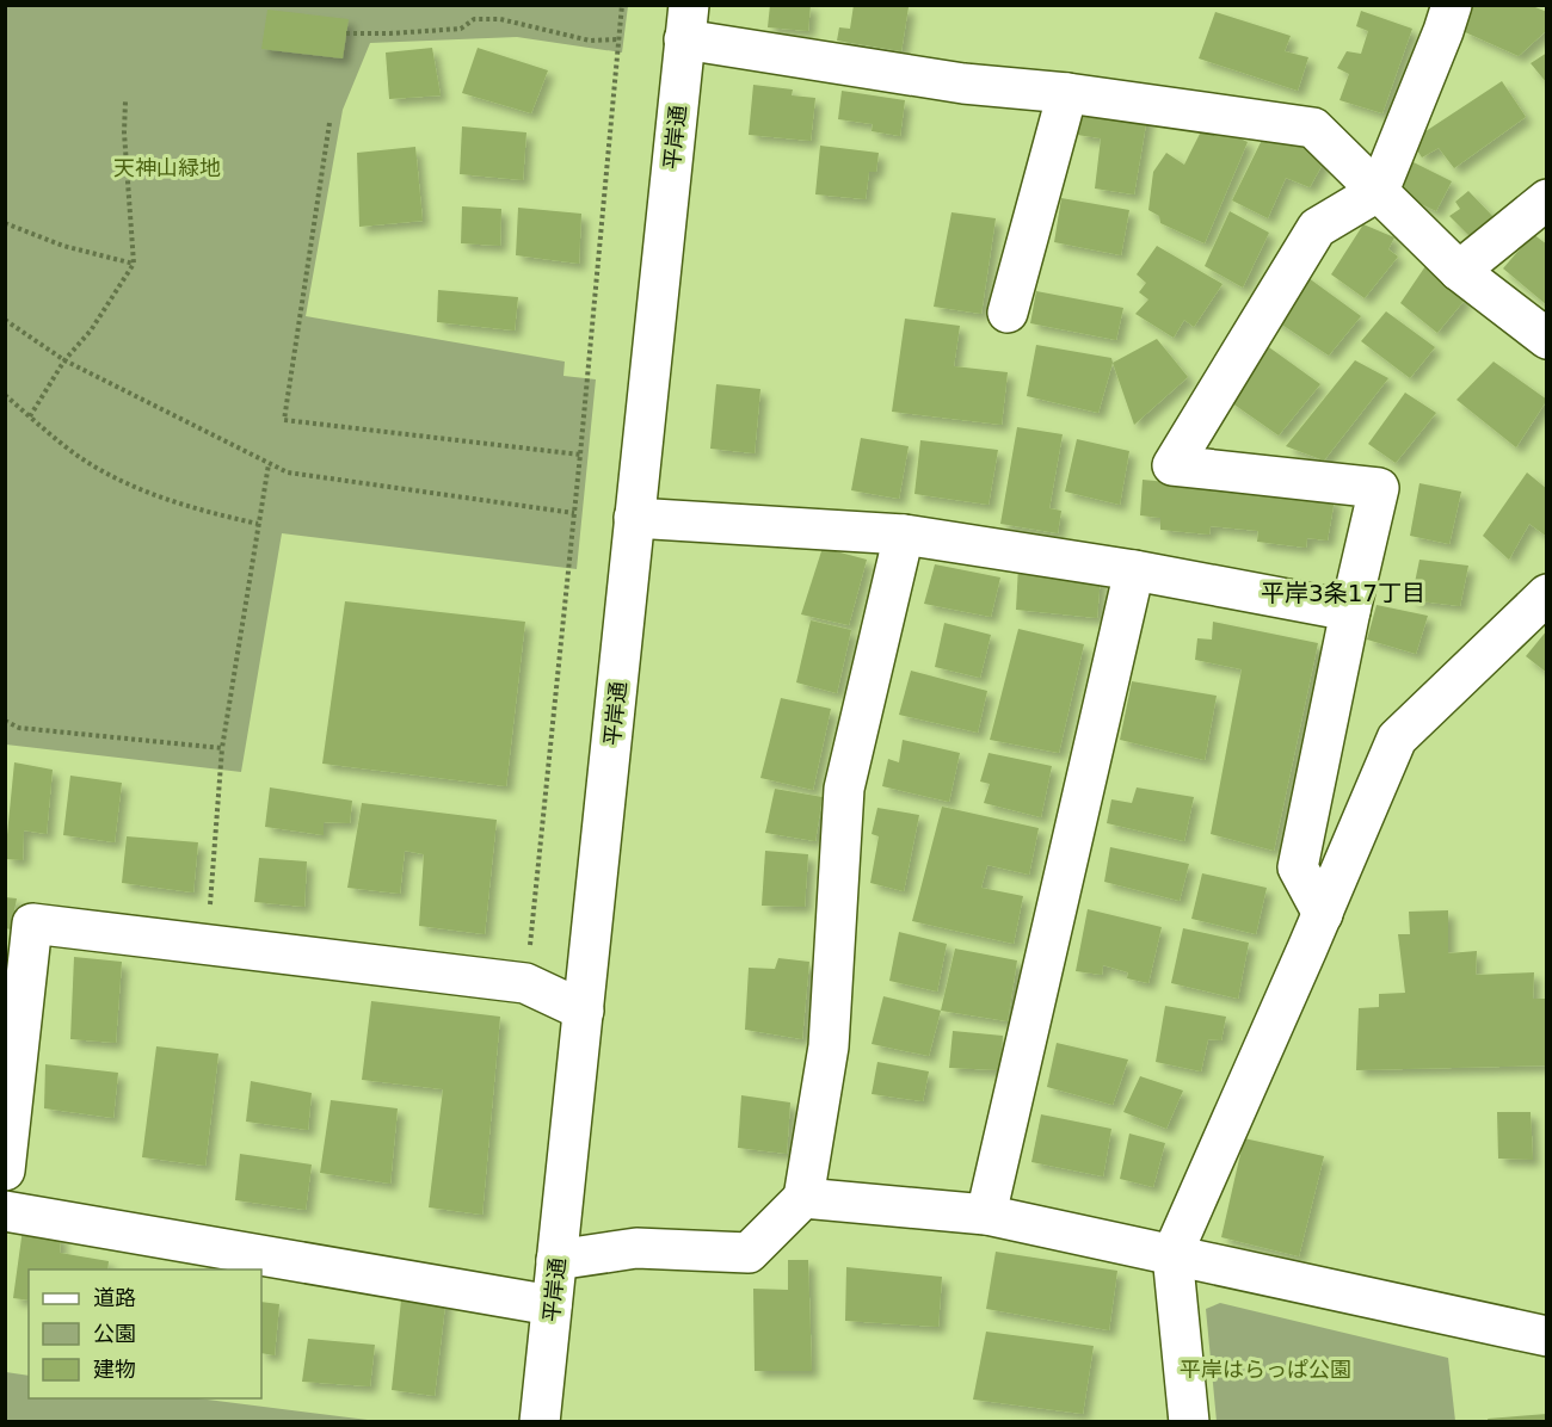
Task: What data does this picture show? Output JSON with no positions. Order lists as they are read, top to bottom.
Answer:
{
  "streets": {
    "street": ["平岸通"]
  },
  "districts": ["平岸3条17丁目"],
  "parks": ["天神山緑地", "平岸はらっぱ公園"],
  "legend": ["道路", "公園", "建物"]
}
